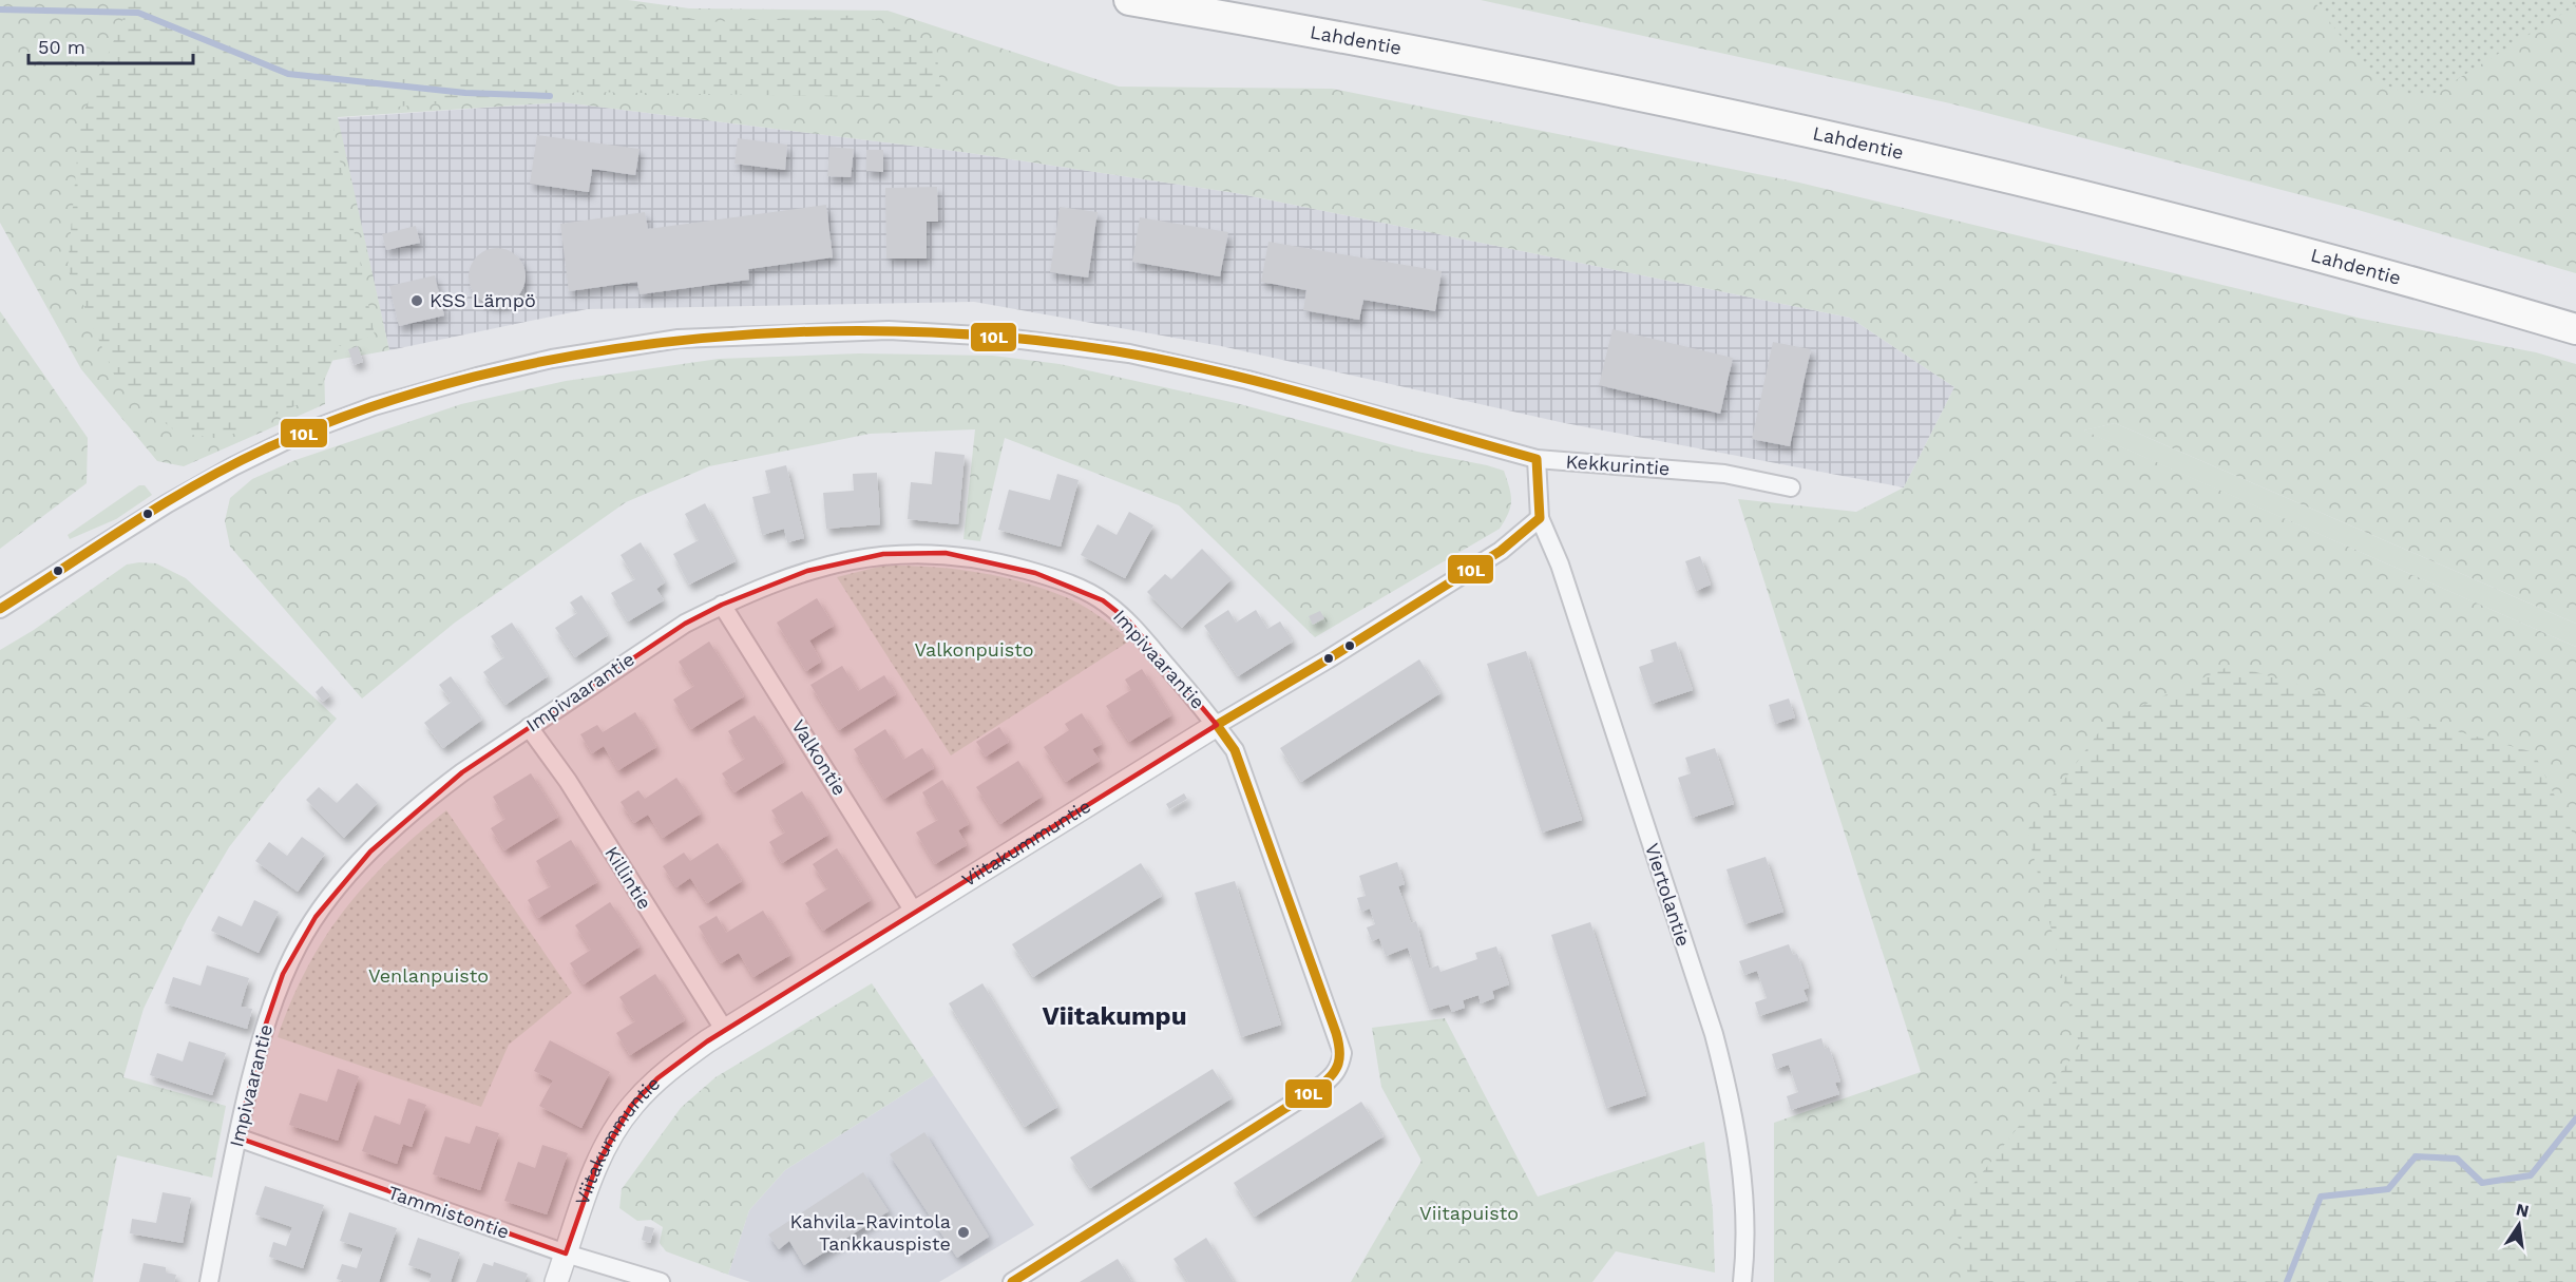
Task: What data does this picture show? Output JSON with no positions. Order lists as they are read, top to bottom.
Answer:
{
  "streets": {
    "highway": ["Lahdentie"],
    "street": [
      "Kekkurintie",
      "Impivaarantie",
      "Valkontie",
      "Viitakummuntie",
      "Killintie",
      "Viertolantie",
      "Tammistontie"
    ]
  },
  "crossings": [
    ["Impivaarantie", "Valkontie"],
    ["Impivaarantie", "Viitakummuntie"],
    ["Impivaarantie", "Killintie"],
    ["Impivaarantie", "Tammistontie"],
    ["Valkontie", "Viitakummuntie"],
    ["Viitakummuntie", "Killintie"],
    ["Viitakummuntie", "Viertolantie"],
    ["Viitakummuntie", "Tammistontie"]
  ],
  "districts": ["Viitakumpu"],
  "parks": ["Valkonpuisto", "Venlanpuisto", "Viitapuisto"],
  "places": ["KSS Lämpö", "Kahvila-Ravintola Tankkauspiste"],
  "lines": ["transit line 10L"],
  "scale_bar": "50 m",
  "north": "top"
}
